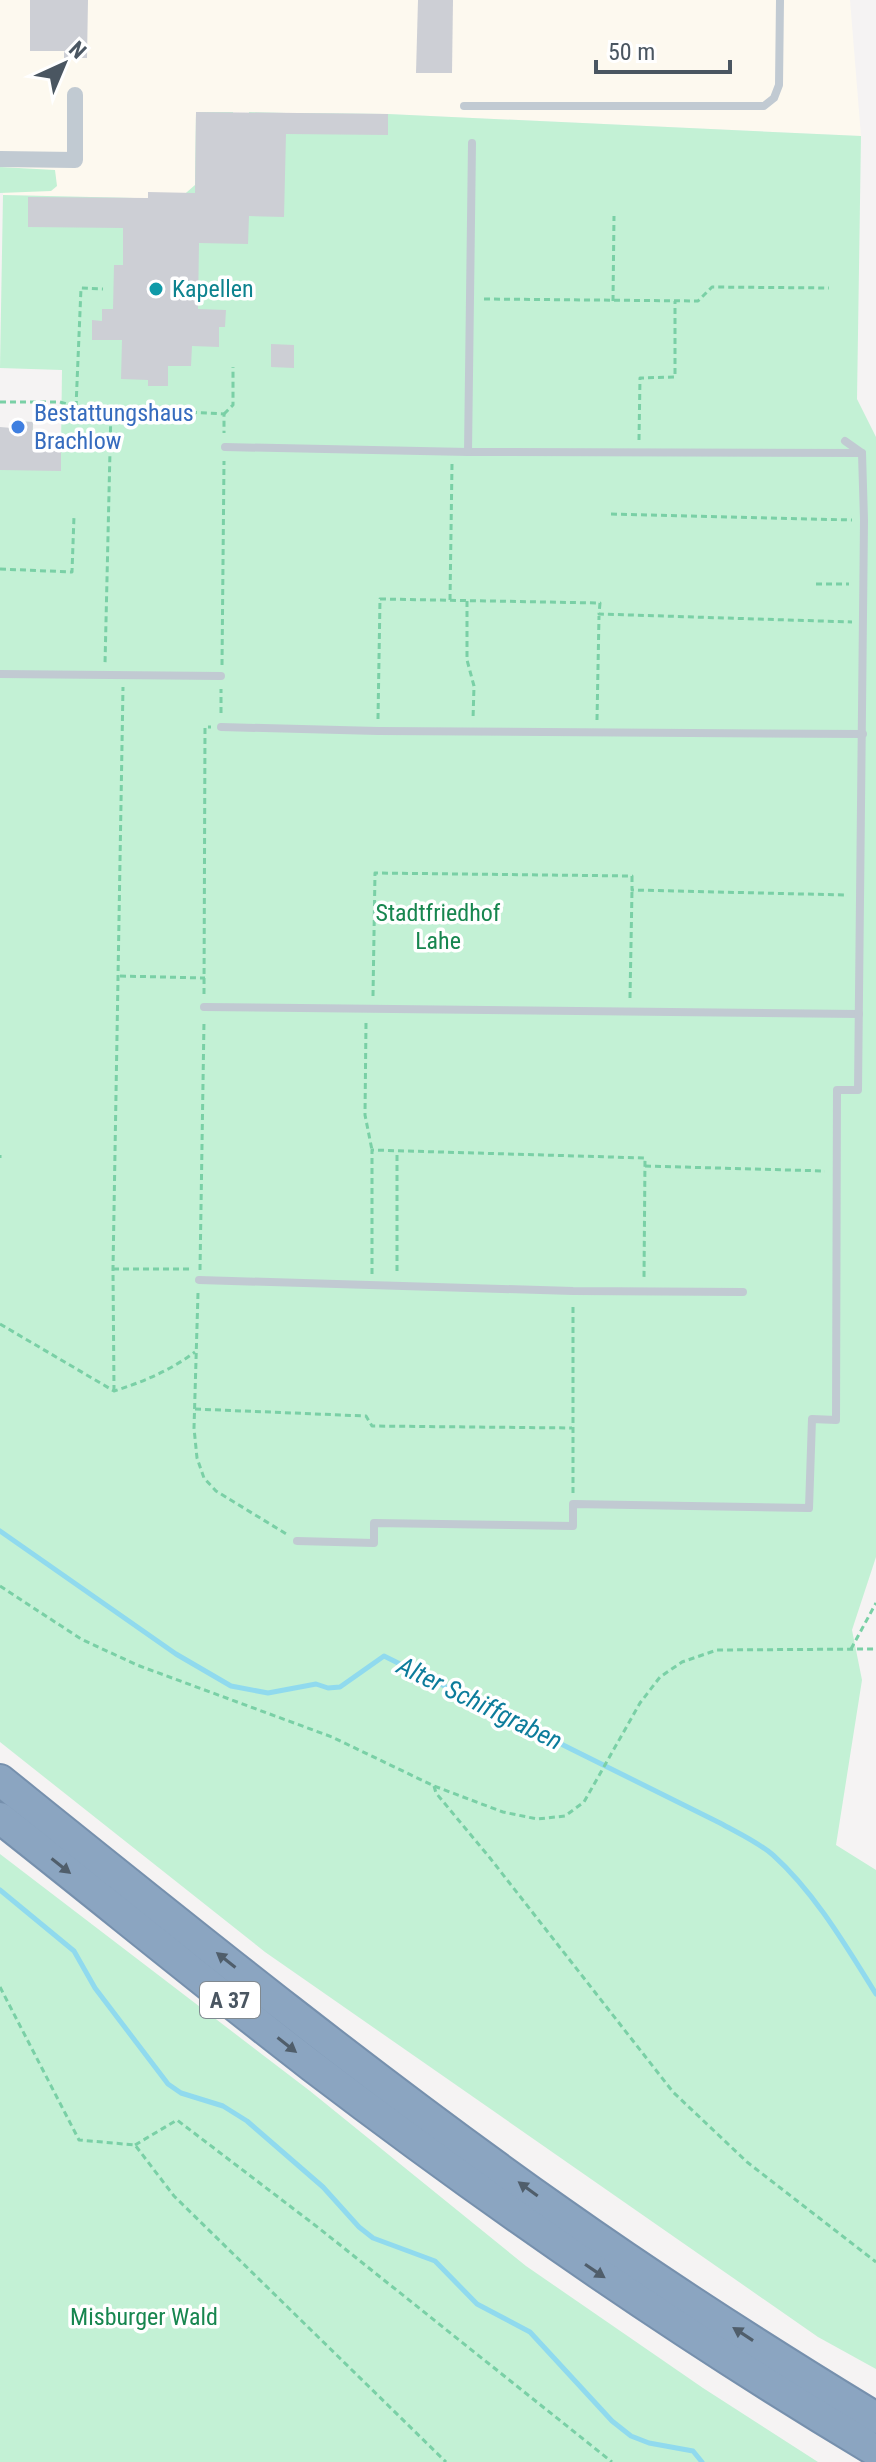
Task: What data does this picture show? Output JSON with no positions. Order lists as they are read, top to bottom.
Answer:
{
  "streets": {
    "highway": ["A 37"]
  },
  "water": ["Alter Schiffgraben"],
  "parks": ["Stadtfriedhof Lahe", "Misburger Wald"],
  "places": ["Kapellen", "Bestattungshaus Brachlow"],
  "scale_bar": "50 m",
  "north": "top right"
}
